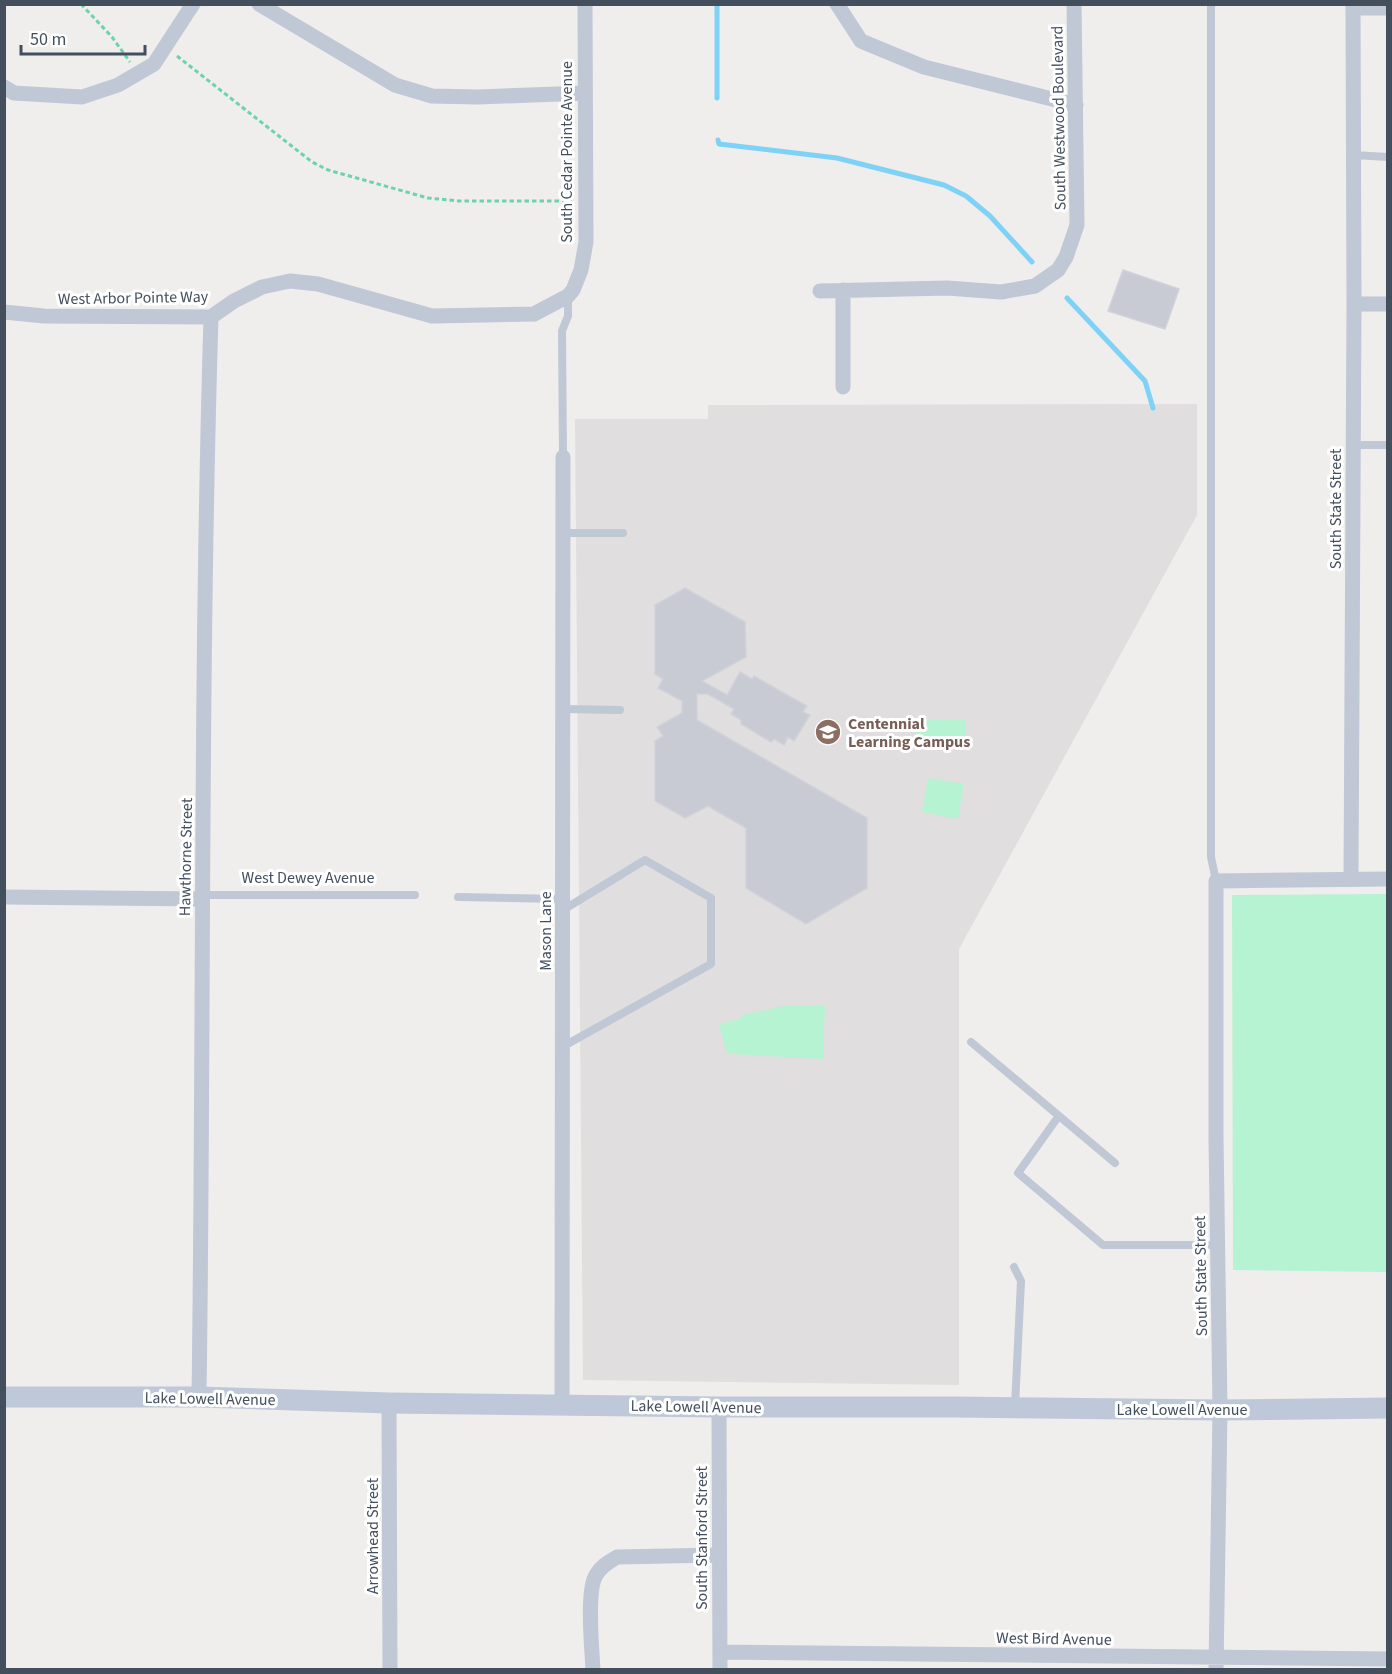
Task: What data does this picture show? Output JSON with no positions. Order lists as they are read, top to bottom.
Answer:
{
  "streets": {
    "main road": ["Lake Lowell Avenue"],
    "street": [
      "South Westwood Boulevard",
      "South Cedar Pointe Avenue",
      "West Arbor Pointe Way",
      "South State Street",
      "Hawthorne Street",
      "West Dewey Avenue",
      "Mason Lane",
      "Arrowhead Street",
      "South Stanford Street",
      "West Bird Avenue"
    ]
  },
  "crossings": [
    ["South Cedar Pointe Avenue", "West Arbor Pointe Way"],
    ["West Arbor Pointe Way", "Hawthorne Street"],
    ["South State Street", "Lake Lowell Avenue"],
    ["South State Street", "West Bird Avenue"],
    ["Hawthorne Street", "West Dewey Avenue"],
    ["Hawthorne Street", "Lake Lowell Avenue"],
    ["Mason Lane", "Lake Lowell Avenue"],
    ["Lake Lowell Avenue", "Arrowhead Street"],
    ["Lake Lowell Avenue", "South Stanford Street"],
    ["South Stanford Street", "West Bird Avenue"]
  ],
  "places": {
    "school or university": ["Centennial Learning Campus"]
  },
  "scale_bar": "50 m"
}
